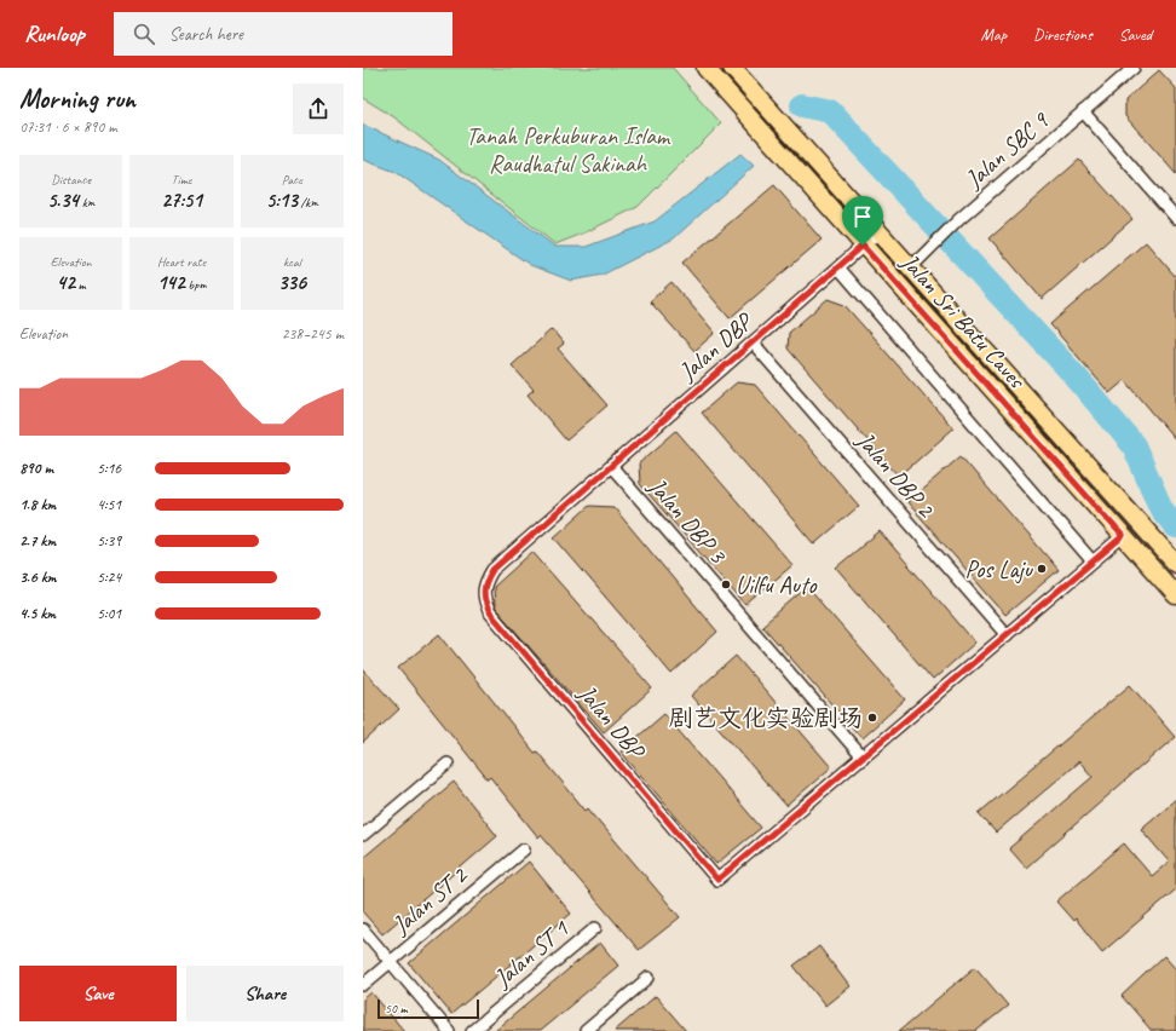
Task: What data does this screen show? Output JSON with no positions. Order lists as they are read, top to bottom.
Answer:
{
  "streets": {
    "main road": ["Jalan Sri Batu Caves"],
    "street": [
      "Jalan SBC 9",
      "Jalan DBP",
      "Jalan DBP 2",
      "Jalan DBP 3",
      "Jalan ST 2",
      "Jalan ST 1"
    ]
  },
  "crossings": [
    ["Jalan SBC 9", "Jalan Sri Batu Caves"],
    ["Jalan Sri Batu Caves", "Jalan DBP"],
    ["Jalan DBP", "Jalan DBP 2"],
    ["Jalan DBP", "Jalan DBP 3"]
  ],
  "parks": ["Tanah Perkuburan Islam Raudhatul Sakinah"],
  "places": ["Pos Laju", "Uilfu Auto", "剧艺文化实验剧场"],
  "scale_bar": "50 m",
  "page": {
    "header": "Runloop",
    "search": "Search here",
    "nav": ["Map", "Directions", "Saved"],
    "heading": ["Morning run", "07:31 · 6 × 890 m"],
    "stats": [
      ["Distance", "5.34 km"],
      ["Time", "27:51"],
      ["Pace", "5:13 /km"],
      ["Elevation", "42 m"],
      ["Heart rate", "142 bpm"],
      ["kcal", "336"]
    ],
    "chart": ["Elevation", "238–245 m"],
    "list": [
      {
        "name": "890 m",
        "note": "5:16"
      },
      {
        "name": "1.8 km",
        "note": "4:51"
      },
      {
        "name": "2.7 km",
        "note": "5:39"
      },
      {
        "name": "3.6 km",
        "note": "5:24"
      },
      {
        "name": "4.5 km",
        "note": "5:01"
      }
    ],
    "buttons": ["Save", "Share"],
    "scale": "50 m"
  }
}
